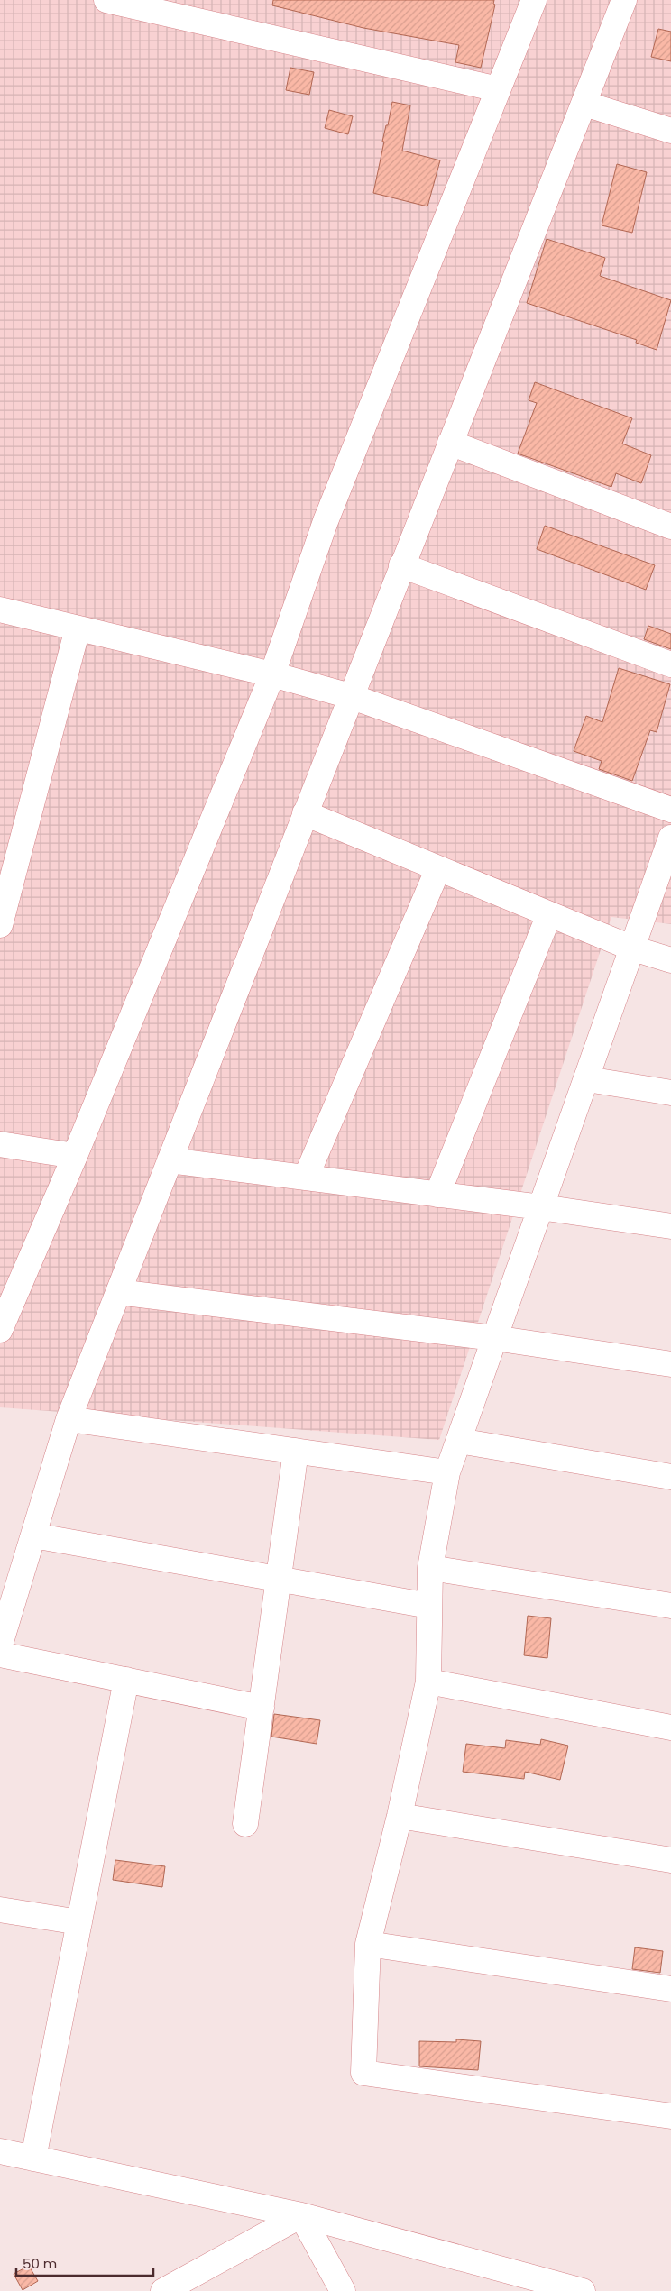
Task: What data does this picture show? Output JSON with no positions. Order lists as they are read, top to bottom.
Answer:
{
  "scale_bar": "50 m"
}
